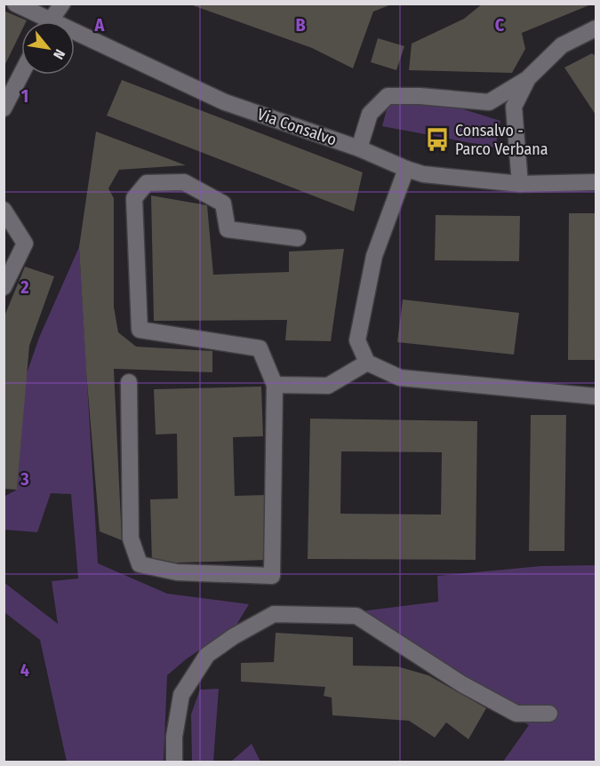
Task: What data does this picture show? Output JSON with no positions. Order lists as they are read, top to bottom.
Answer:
{
  "streets": {
    "street": ["Via Consalvo"]
  },
  "places": {
    "bus stop": ["Consalvo - Parco Verbana"]
  },
  "north": "bottom right",
  "grid": {
    "columns": ["A", "B", "C"],
    "rows": [
      "1",
      "2",
      "3",
      "4"
    ]
  }
}
